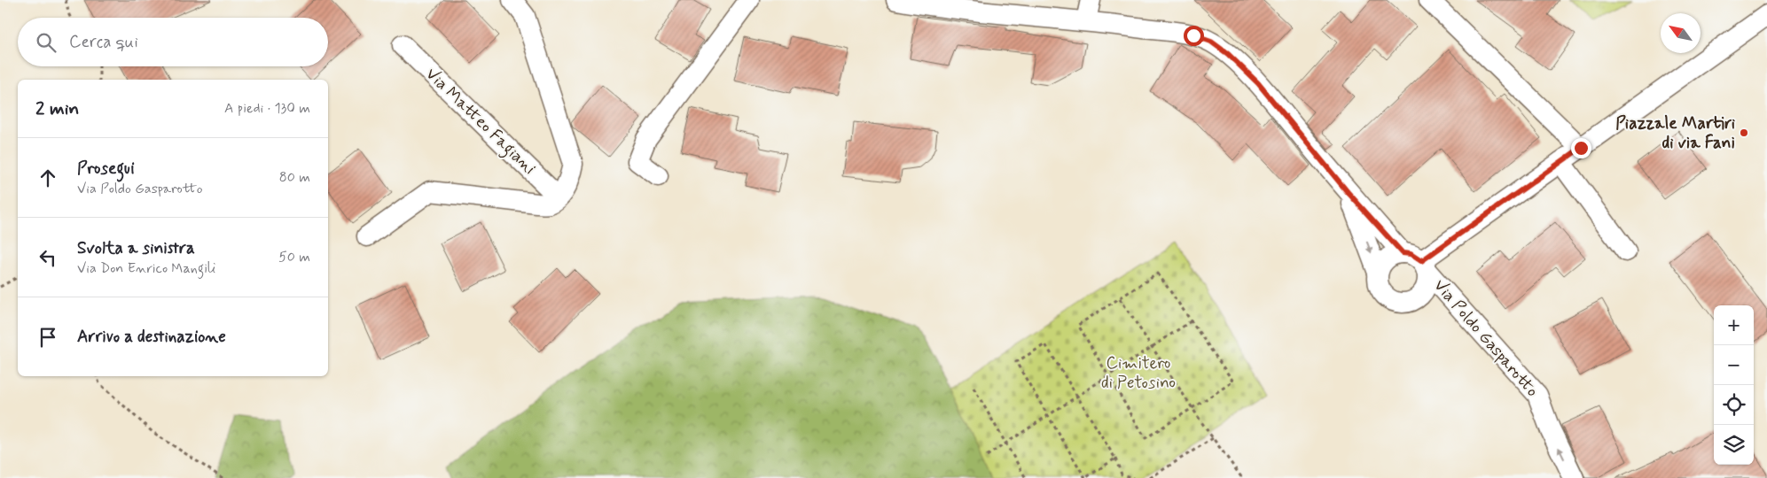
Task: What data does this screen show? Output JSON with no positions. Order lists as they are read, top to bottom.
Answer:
{
  "streets": {
    "street": ["Via Matteo Fagiani", "Via Poldo Gasparotto"]
  },
  "parks": ["Cimitero di Petosino"],
  "places": ["Piazzale Martiri di via Fani"],
  "north": "top left",
  "page": {
    "search": "Cerca qui",
    "heading": ["2 min", "A piedi · 130 m"],
    "list": [
      ["Prosegui", "Via Poldo Gasparotto", "80 m"],
      ["Svolta a sinistra", "Via Don Enrico Mangili", "50 m"],
      "Arrivo a destinazione"
    ],
    "map_buttons": ["+", "−"]
  }
}
